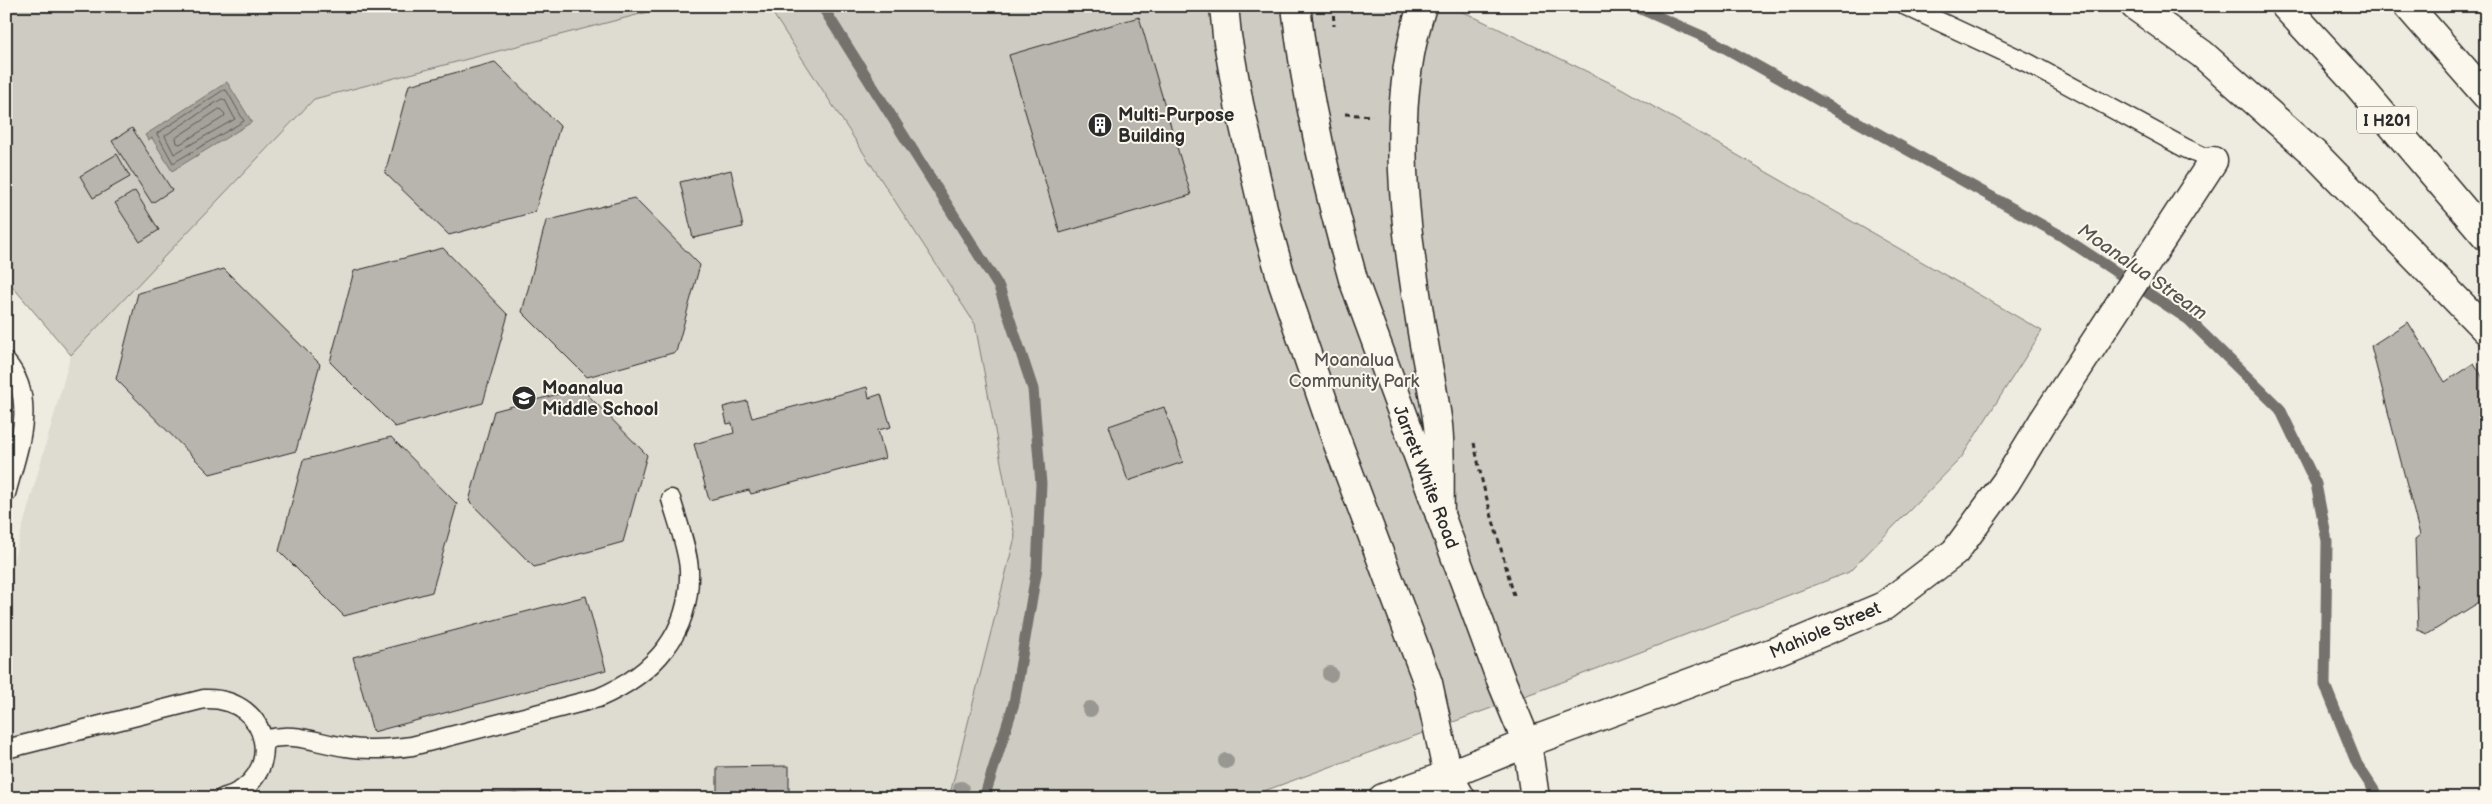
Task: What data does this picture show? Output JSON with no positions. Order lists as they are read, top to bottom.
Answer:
{
  "streets": {
    "main road": ["I H201", "Jarrett White Road", "Mahiole Street"]
  },
  "crossings": [
    ["Jarrett White Road", "Mahiole Street"]
  ],
  "water": ["Moanalua Stream"],
  "parks": ["Moanalua Community Park"],
  "places": {
    "building": ["Multi-Purpose Building"],
    "school or university": ["Moanalua Middle School"]
  }
}
